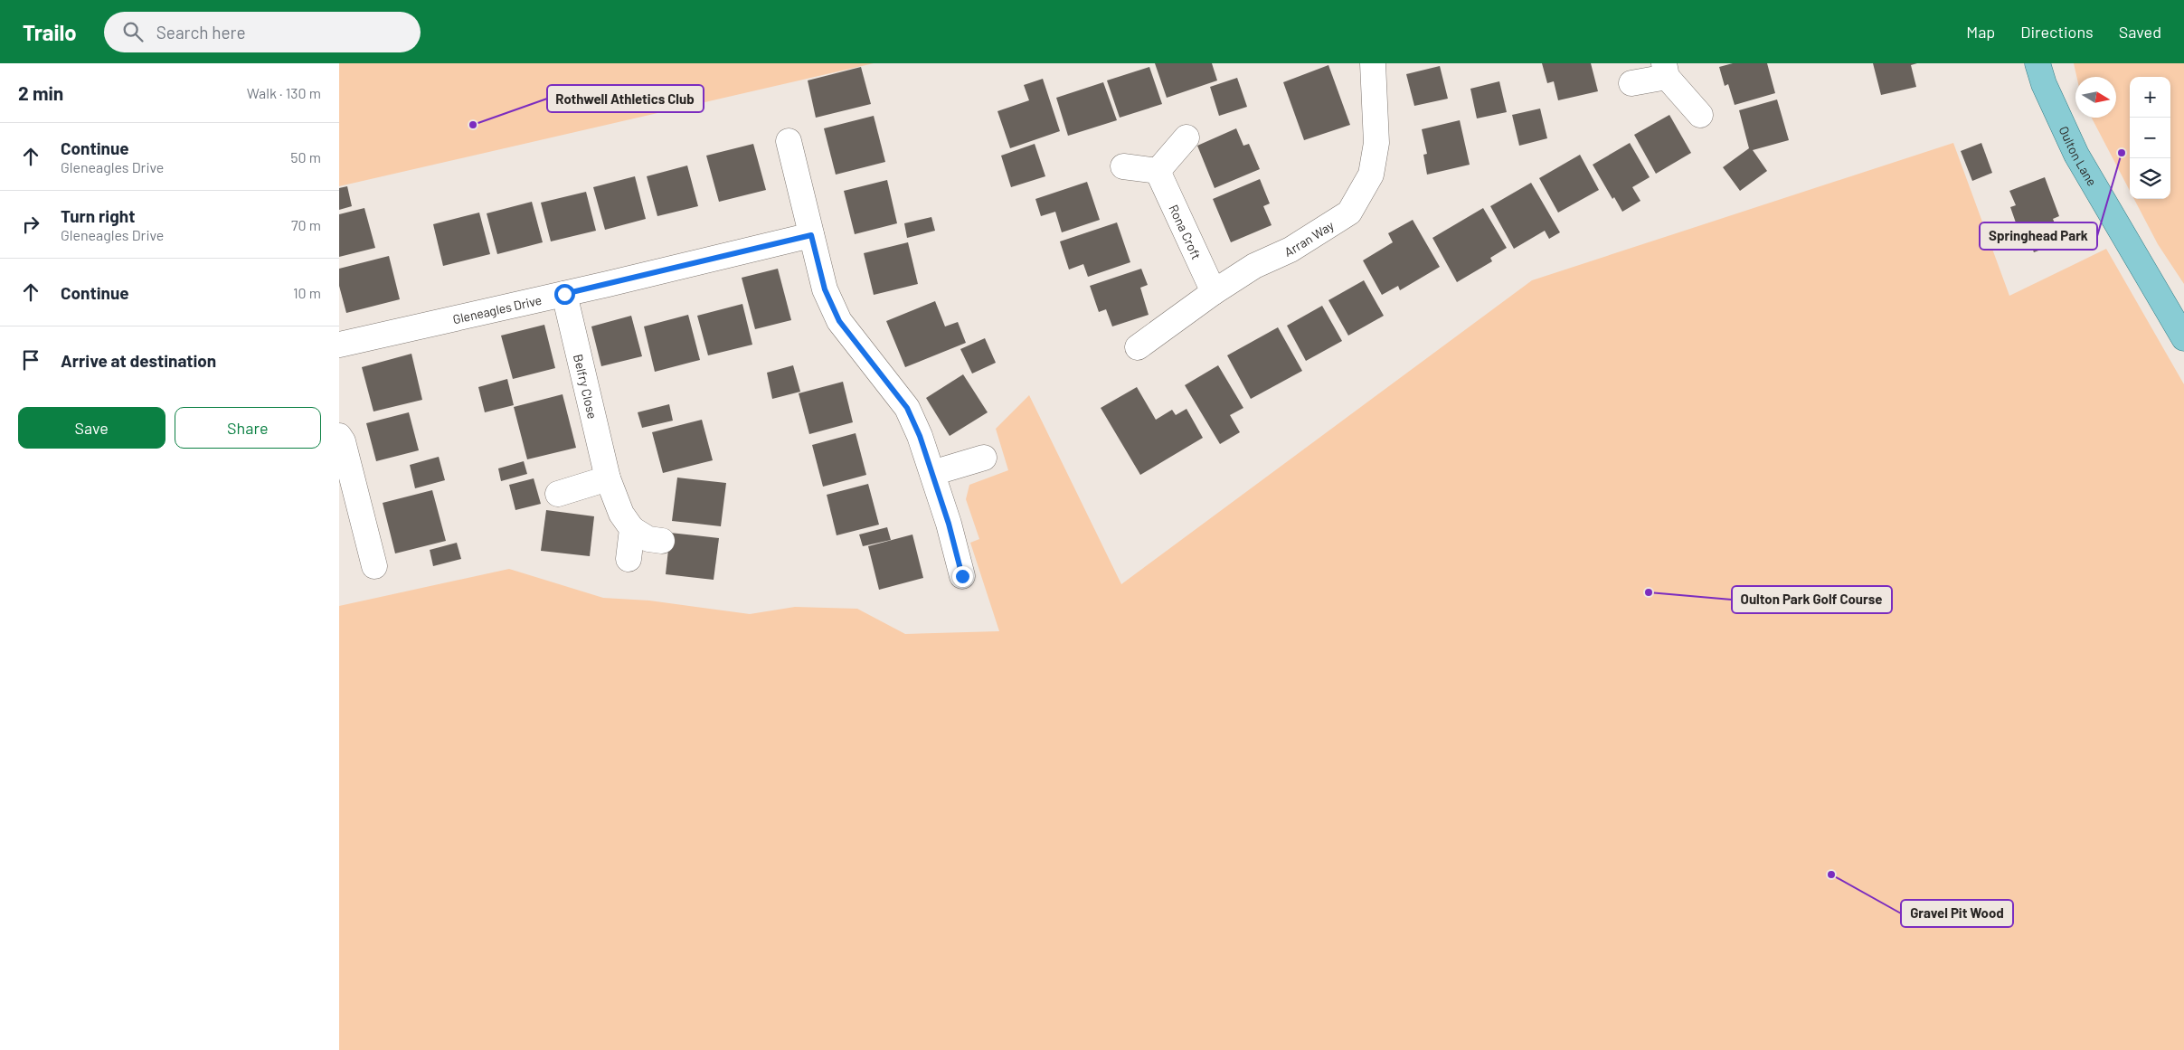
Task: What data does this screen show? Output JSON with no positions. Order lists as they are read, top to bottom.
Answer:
{
  "streets": {
    "main road": ["Oulton Lane"],
    "street": [
      "Rona Croft",
      "Arran Way",
      "Gleneagles Drive",
      "Belfry Close"
    ]
  },
  "crossings": [
    ["Rona Croft", "Arran Way"],
    ["Gleneagles Drive", "Belfry Close"]
  ],
  "places": [
    "Rothwell Athletics Club",
    "Springhead Park",
    "Oulton Park Golf Course",
    "Gravel Pit Wood"
  ],
  "north": "right",
  "page": {
    "header": "Trailo",
    "search": "Search here",
    "nav": ["Map", "Directions", "Saved"],
    "heading": ["2 min", "Walk · 130 m"],
    "map_buttons": ["+", "−"],
    "list": [
      ["Continue", "Gleneagles Drive", "50 m"],
      ["Turn right", "Gleneagles Drive", "70 m"],
      ["Continue", "10 m"],
      "Arrive at destination"
    ],
    "buttons": ["Save", "Share"]
  }
}
